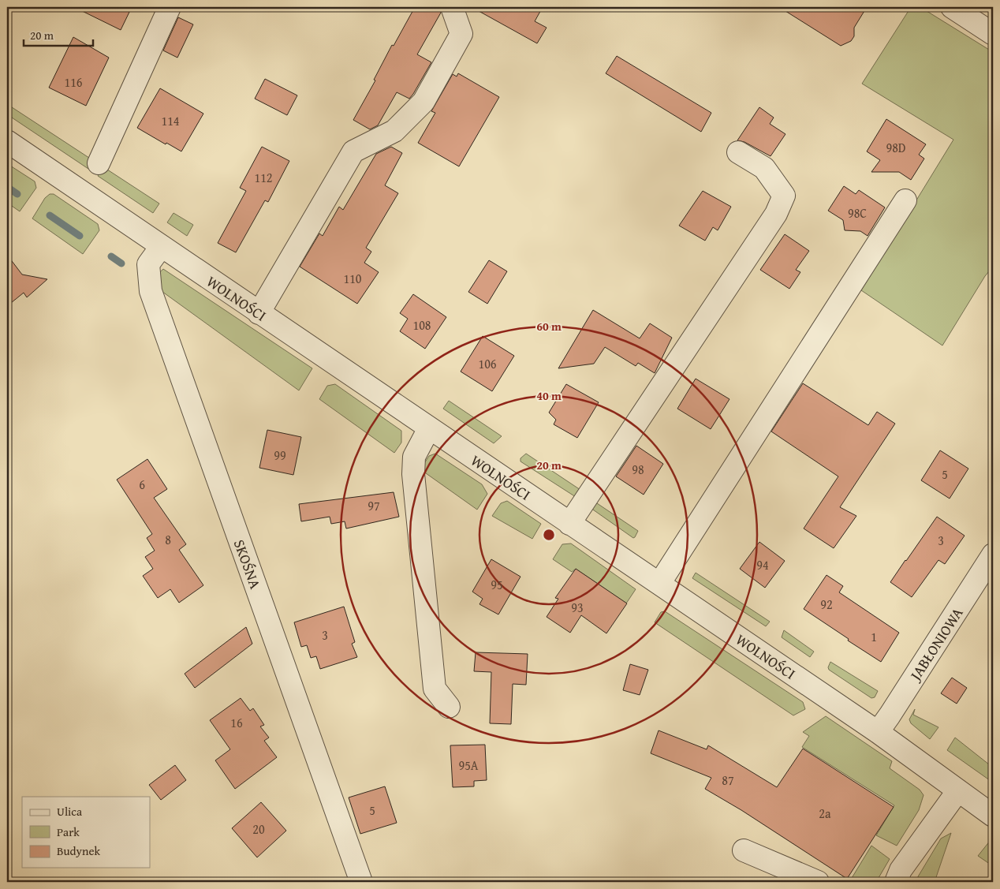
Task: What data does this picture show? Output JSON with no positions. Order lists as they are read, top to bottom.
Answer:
{
  "streets": {
    "street": ["WOLNOŚCI", "SKOŚNA", "JABŁONIOWA"]
  },
  "crossings": [
    ["WOLNOŚCI", "SKOŚNA"],
    ["WOLNOŚCI", "JABŁONIOWA"]
  ],
  "house_numbers": [
    "116",
    "114",
    "98D",
    "112",
    "98C",
    "110",
    "108",
    "106",
    "99",
    "98",
    "5",
    "6",
    "97",
    "8",
    "3",
    "94",
    "95",
    "92",
    "93",
    "3",
    "1",
    "16",
    "95A",
    "87",
    "5",
    "2a",
    "20"
  ],
  "legend": ["Ulica", "Park", "Budynek"],
  "scale_bar": "20 m",
  "rings": ["60 m", "40 m", "20 m"]
}
